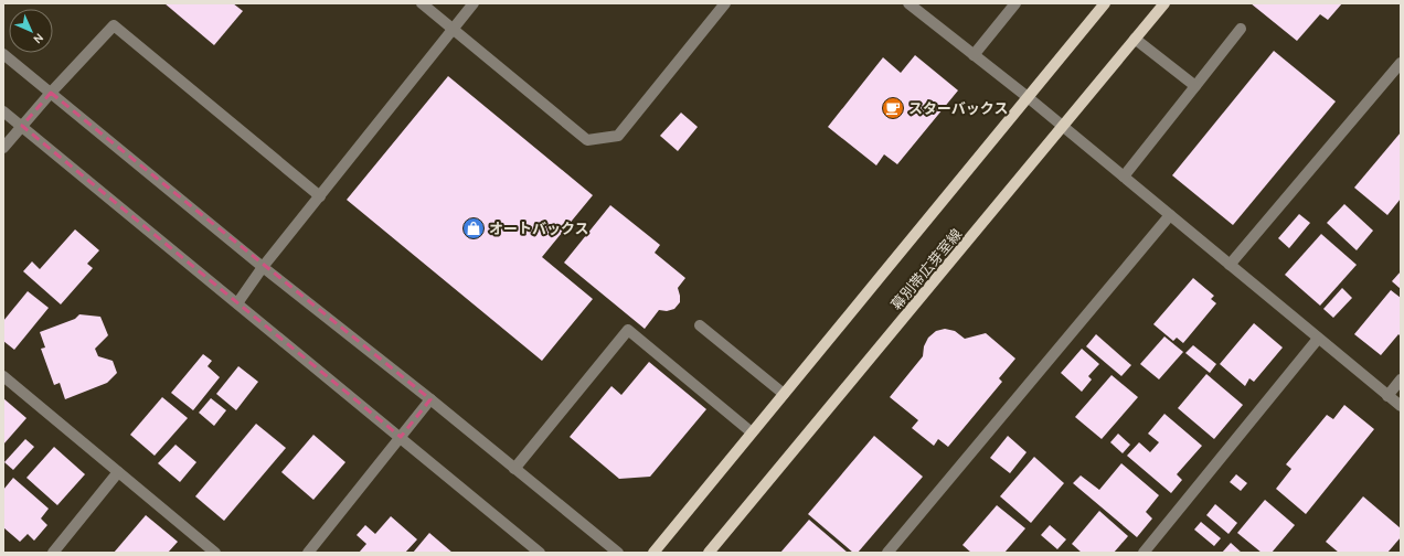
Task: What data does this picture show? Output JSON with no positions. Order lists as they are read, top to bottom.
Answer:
{
  "streets": {
    "main road": ["幕別帯広芽室線"]
  },
  "places": {
    "cafe": ["スターバックス"],
    "shop": ["オートバックス"]
  },
  "north": "bottom right"
}
